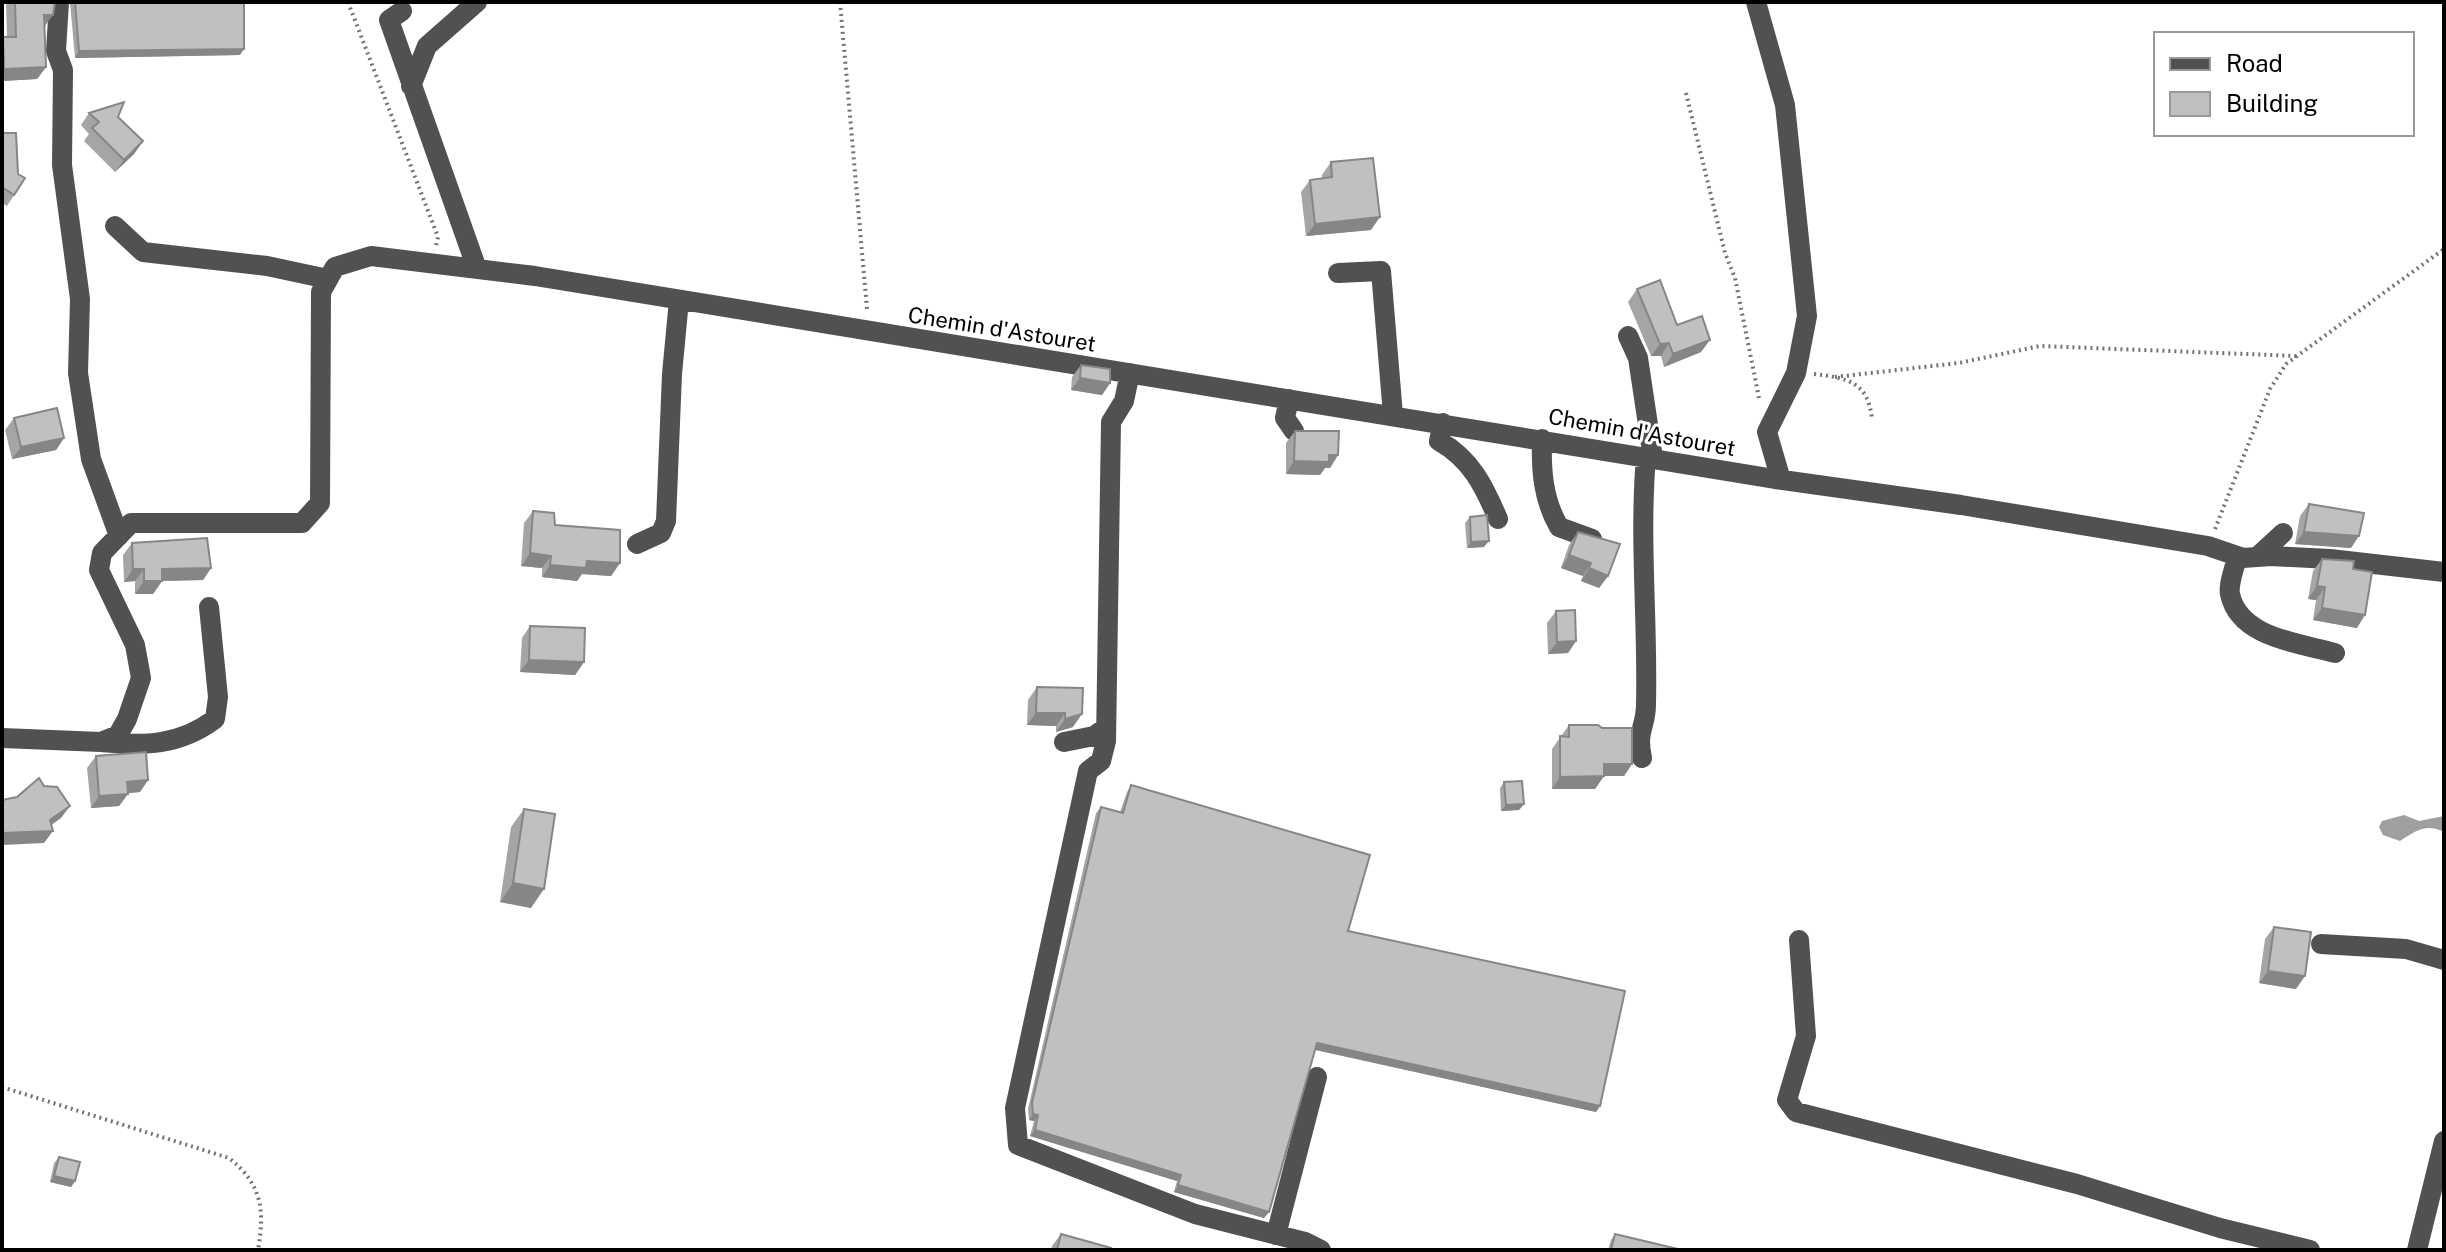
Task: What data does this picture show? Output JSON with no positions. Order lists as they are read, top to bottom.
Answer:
{
  "streets": {
    "street": ["Chemin d'Astouret"]
  },
  "legend": ["Road", "Building"]
}
